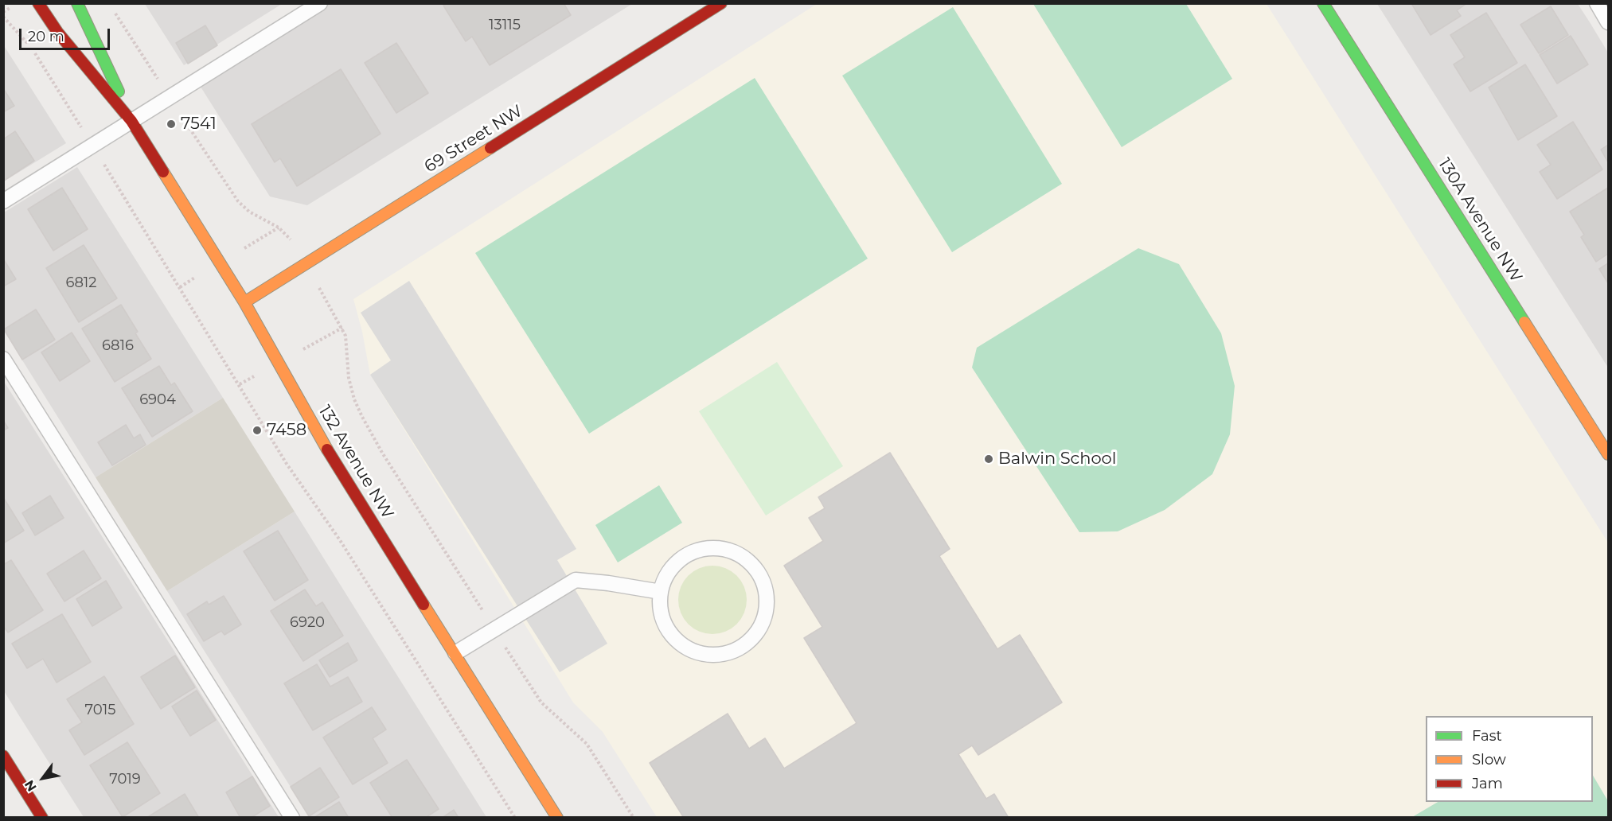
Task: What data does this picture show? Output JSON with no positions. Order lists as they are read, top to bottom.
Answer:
{
  "streets": {
    "street": ["69 Street NW", "130A Avenue NW", "132 Avenue NW"]
  },
  "crossings": [
    ["69 Street NW", "132 Avenue NW"]
  ],
  "places": ["7541", "7458", "Balwin School"],
  "house_numbers": [
    "13115",
    "6812",
    "6816",
    "6904",
    "6920",
    "7015",
    "7019"
  ],
  "legend": ["Fast", "Slow", "Jam"],
  "scale_bar": "20 m",
  "north": "bottom left"
}
